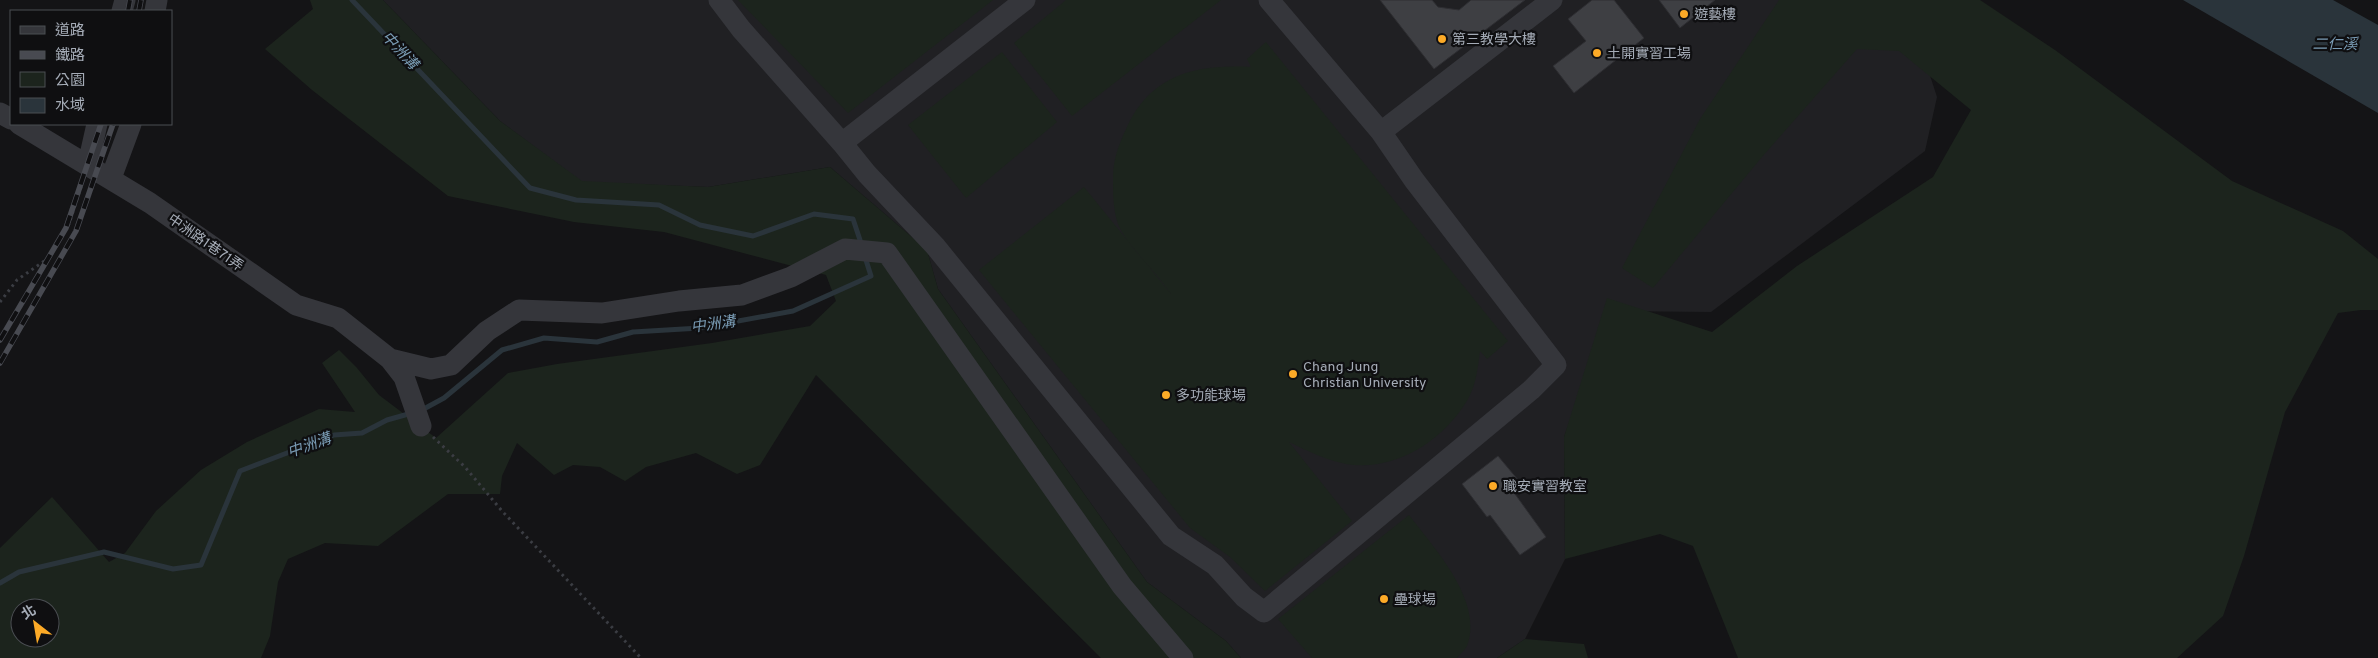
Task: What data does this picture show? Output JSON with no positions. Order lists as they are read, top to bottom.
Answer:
{
  "streets": {
    "lane": ["中洲路1巷71弄"]
  },
  "water": ["二仁溪", "中洲溝"],
  "places": [
    "遊藝樓",
    "第三教學大樓",
    "土開實習工場",
    "Chang Jung Christian University",
    "多功能球場",
    "職安實習教室",
    "壘球場"
  ],
  "legend": [
    "道路",
    "鐵路",
    "公園",
    "水域"
  ],
  "north": "top left"
}
